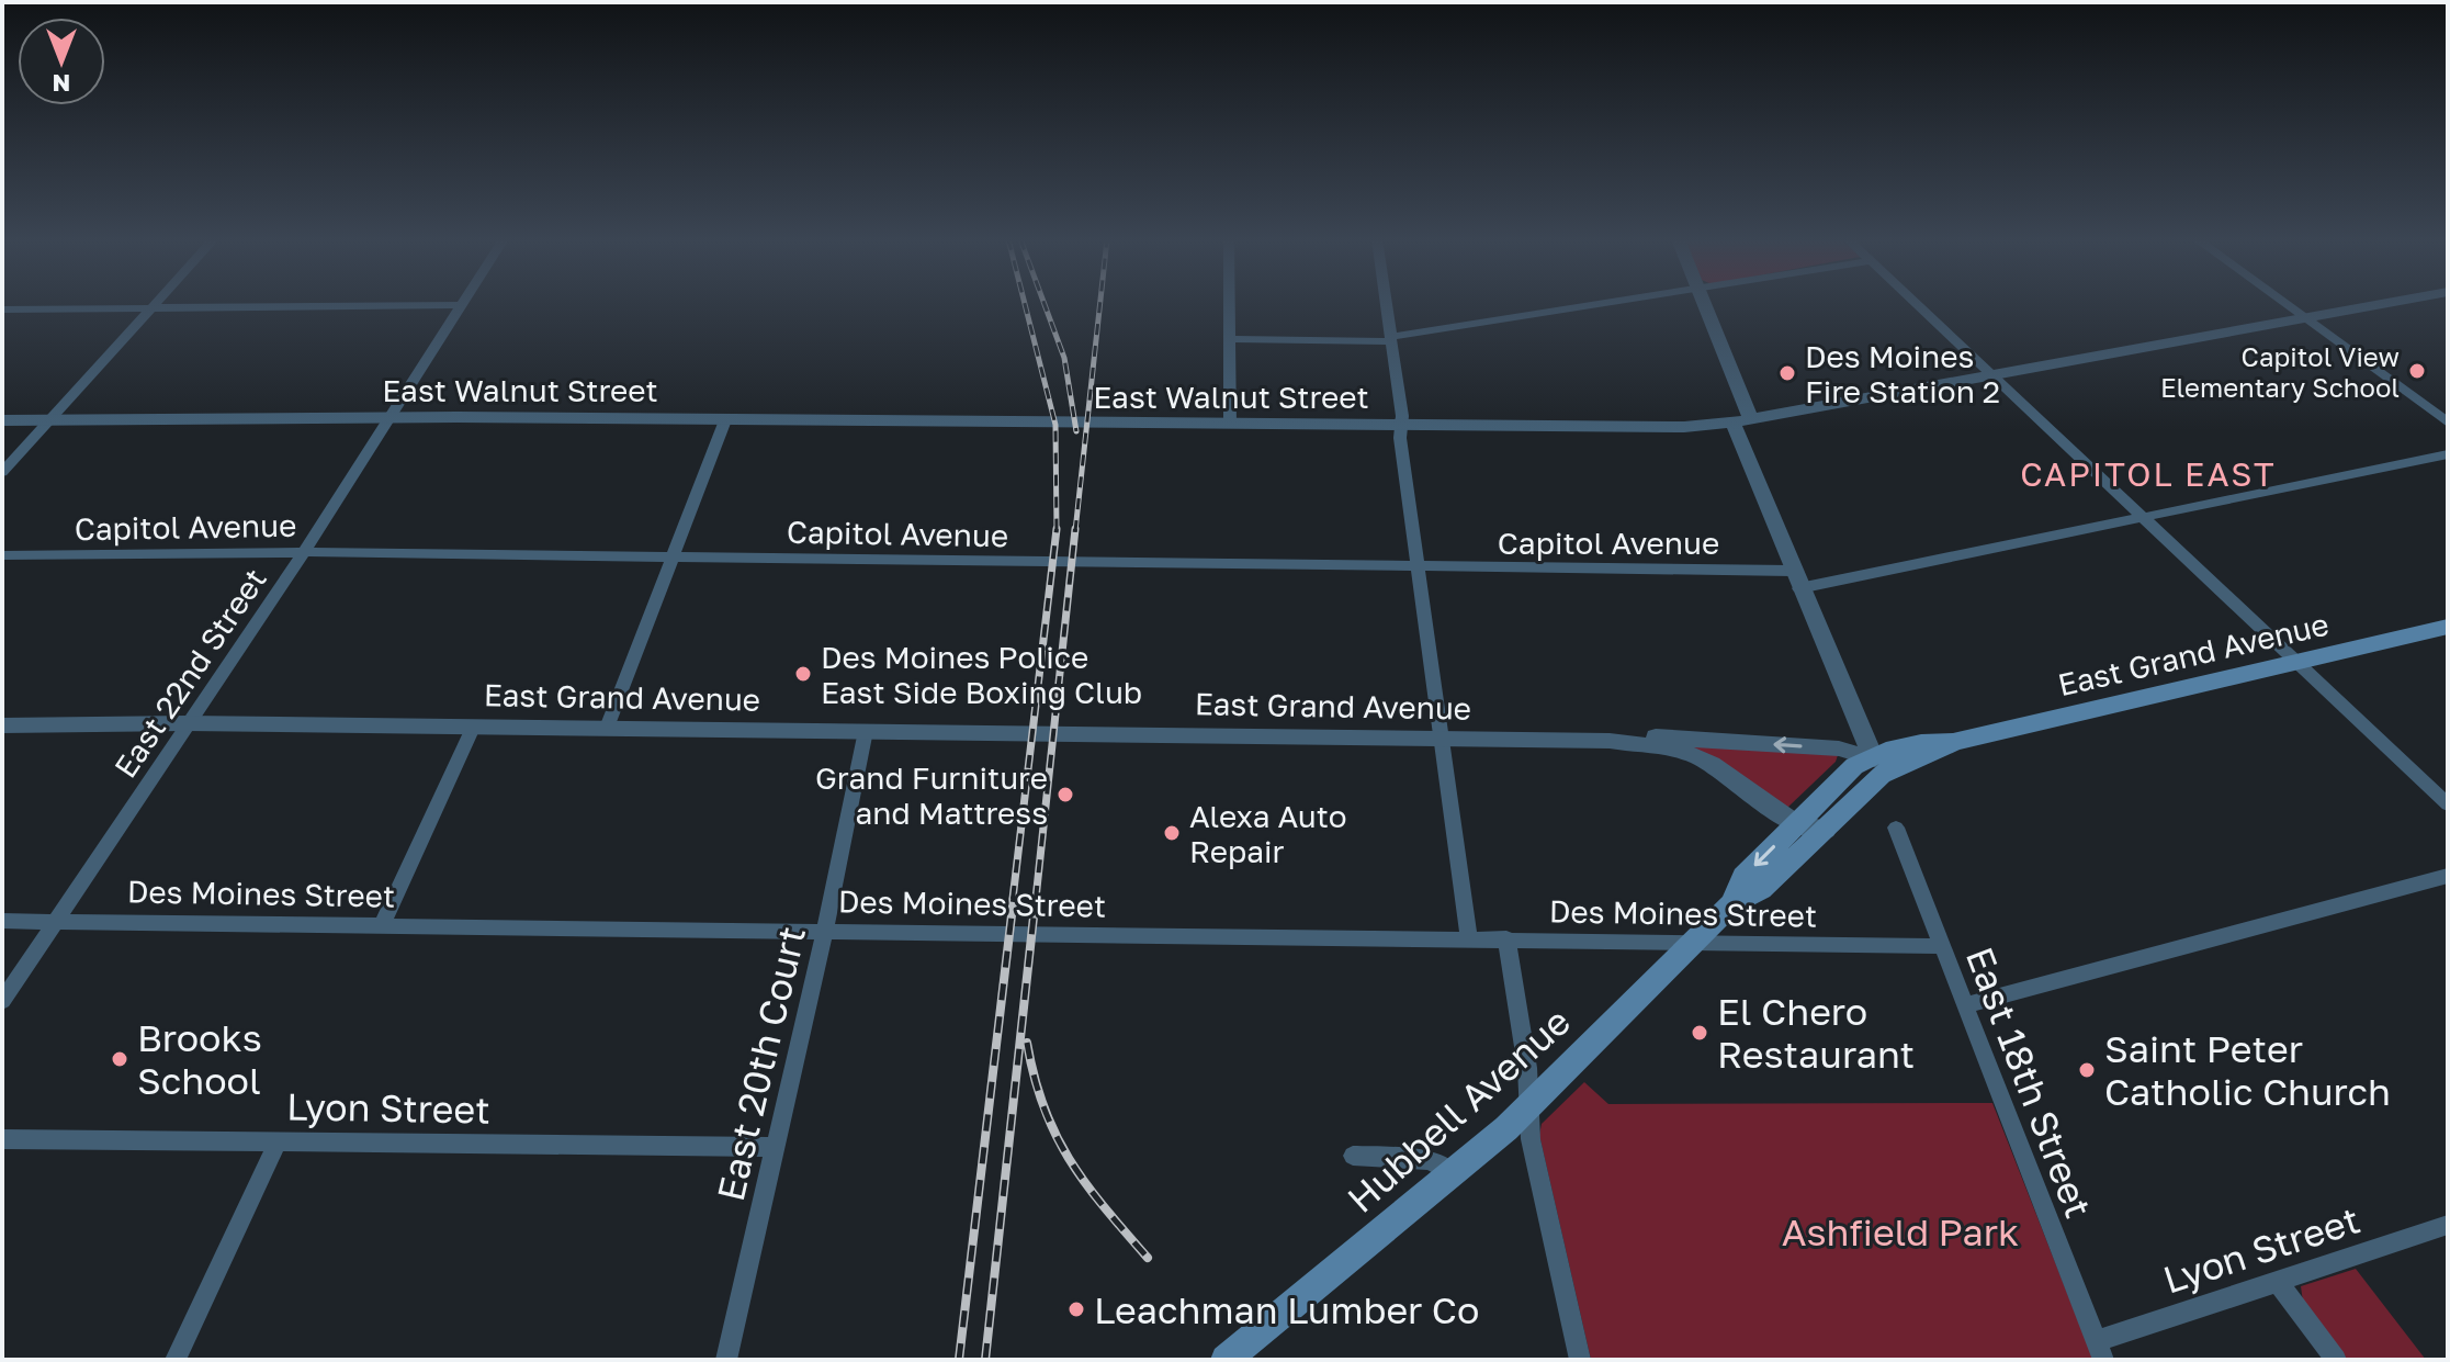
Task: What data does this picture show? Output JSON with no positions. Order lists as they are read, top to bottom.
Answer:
{
  "streets": {
    "main road": ["East Grand Avenue", "Hubbell Avenue"],
    "street": [
      "East Walnut Street",
      "Capitol Avenue",
      "East 22nd Street",
      "Des Moines Street",
      "East 20th Court",
      "East 18th Street",
      "Lyon Street"
    ]
  },
  "crossings": [
    ["East Walnut Street", "East 22nd Street"],
    ["Capitol Avenue", "East 22nd Street"],
    ["East Grand Avenue", "East 22nd Street"],
    ["East Grand Avenue", "East 20th Court"],
    ["East Grand Avenue", "Hubbell Avenue"],
    ["East 22nd Street", "Des Moines Street"],
    ["Des Moines Street", "East 20th Court"],
    ["Des Moines Street", "East 18th Street"],
    ["Des Moines Street", "Hubbell Avenue"],
    ["East 20th Court", "Lyon Street"],
    ["East 18th Street", "Lyon Street"]
  ],
  "districts": ["CAPITOL EAST"],
  "parks": ["Ashfield Park"],
  "places": [
    "Capitol View Elementary School",
    "Des Moines Fire Station 2",
    "Des Moines Police East Side Boxing Club",
    "Grand Furniture and Mattress",
    "Alexa Auto Repair",
    "El Chero Restaurant",
    "Brooks School",
    "Saint Peter Catholic Church",
    "Leachman Lumber Co"
  ],
  "north": "bottom"
}
